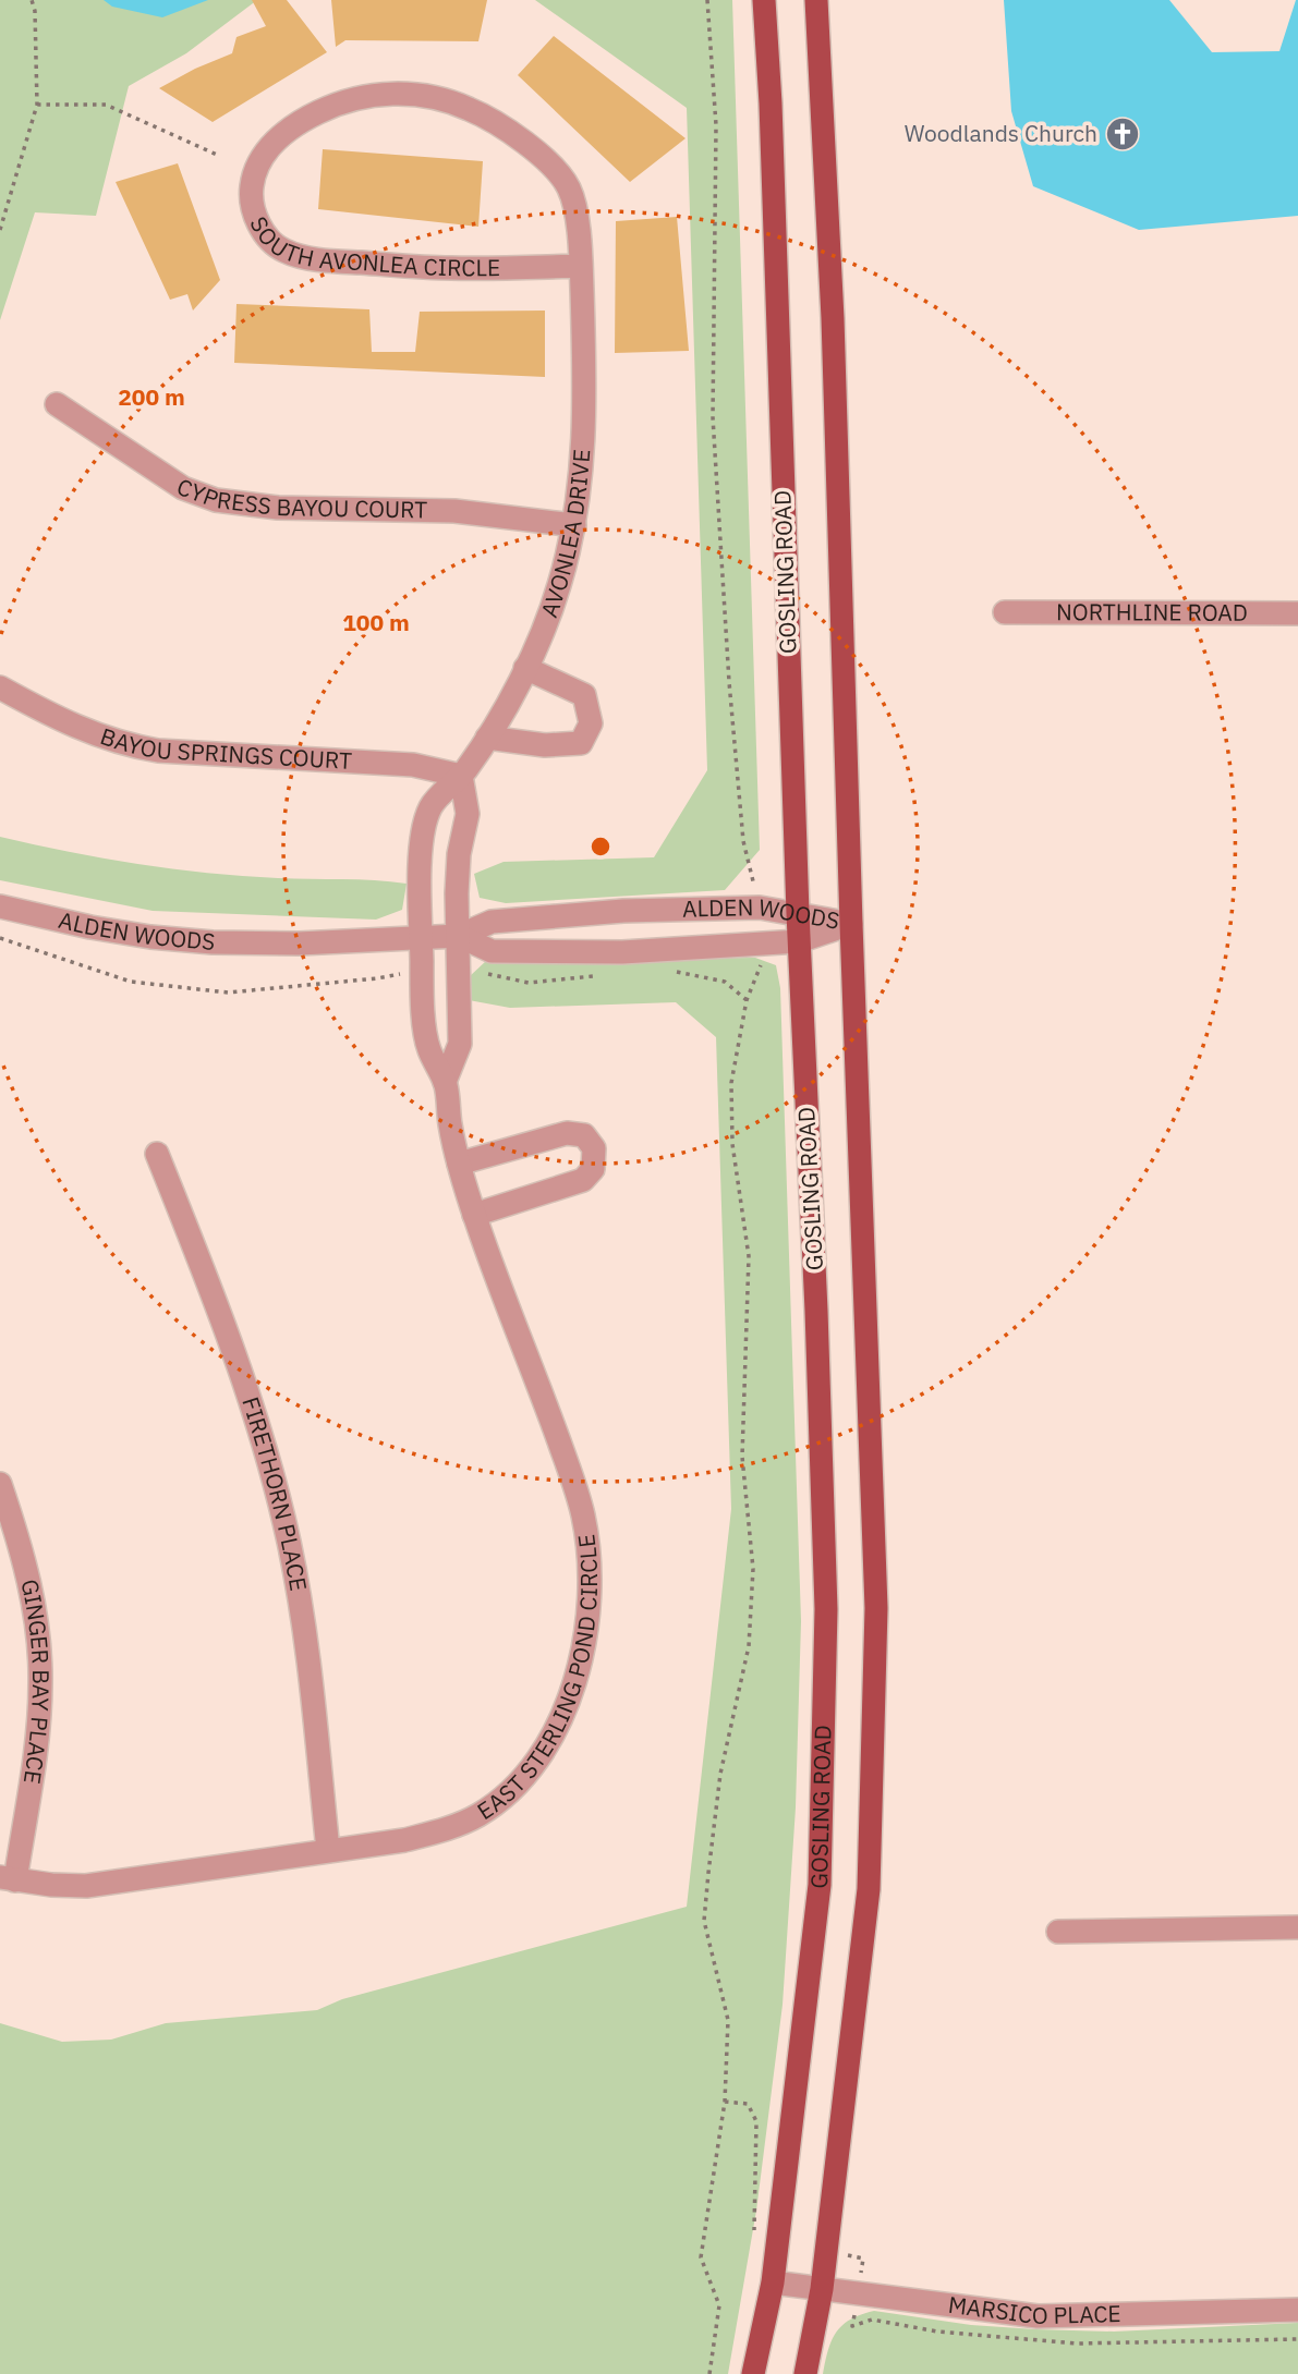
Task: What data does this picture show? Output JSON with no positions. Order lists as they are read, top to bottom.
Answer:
{
  "streets": {
    "main road": ["GOSLING ROAD"],
    "street": [
      "SOUTH AVONLEA CIRCLE",
      "CYPRESS BAYOU COURT",
      "AVONLEA DRIVE",
      "NORTHLINE ROAD",
      "BAYOU SPRINGS COURT",
      "ALDEN WOODS",
      "FIRETHORN PLACE",
      "EAST STERLING POND CIRCLE",
      "GINGER BAY PLACE",
      "MARSICO PLACE"
    ]
  },
  "crossings": [
    ["SOUTH AVONLEA CIRCLE", "AVONLEA DRIVE"],
    ["CYPRESS BAYOU COURT", "AVONLEA DRIVE"],
    ["AVONLEA DRIVE", "BAYOU SPRINGS COURT"],
    ["AVONLEA DRIVE", "ALDEN WOODS"],
    ["AVONLEA DRIVE", "EAST STERLING POND CIRCLE"],
    ["GOSLING ROAD", "ALDEN WOODS"],
    ["GOSLING ROAD", "MARSICO PLACE"],
    ["ALDEN WOODS", "EAST STERLING POND CIRCLE"],
    ["FIRETHORN PLACE", "EAST STERLING POND CIRCLE"],
    ["EAST STERLING POND CIRCLE", "GINGER BAY PLACE"]
  ],
  "places": {
    "church": ["Woodlands Church"]
  },
  "rings": ["200 m", "100 m"]
}
